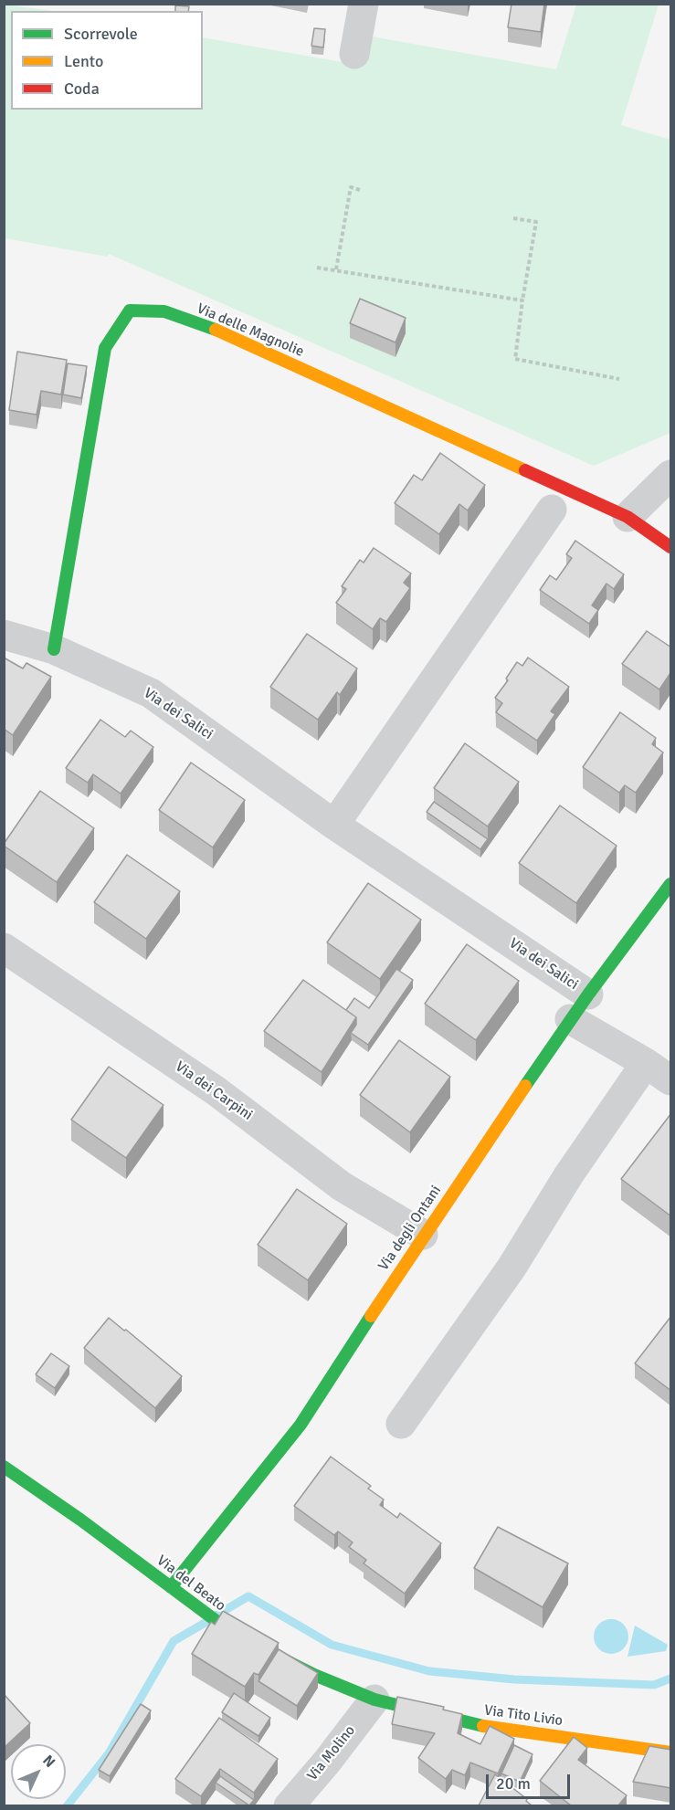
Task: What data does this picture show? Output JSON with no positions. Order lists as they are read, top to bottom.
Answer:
{
  "streets": {
    "street": [
      "Via delle Magnolie",
      "Via dei Salici",
      "Via dei Carpini",
      "Via degli Ontani",
      "Via del Beato",
      "Via Tito Livio",
      "Via Molino"
    ]
  },
  "crossings": [
    ["Via delle Magnolie", "Via dei Salici"],
    ["Via dei Salici", "Via degli Ontani"],
    ["Via dei Carpini", "Via degli Ontani"],
    ["Via degli Ontani", "Via del Beato"],
    ["Via del Beato", "Via Tito Livio"],
    ["Via del Beato", "Via Molino"],
    ["Via Tito Livio", "Via Molino"]
  ],
  "legend": ["Scorrevole", "Lento", "Coda"],
  "scale_bar": "20 m",
  "north": "top right"
}
